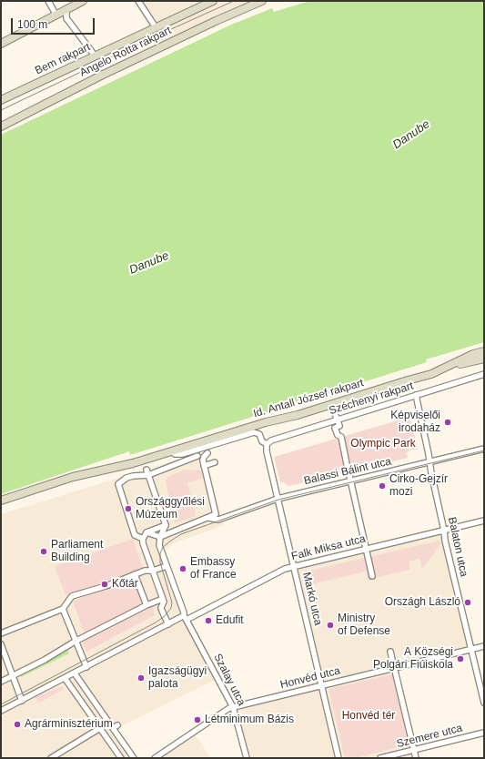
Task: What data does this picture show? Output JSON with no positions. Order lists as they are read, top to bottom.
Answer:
{
  "streets": {
    "main road": ["Angelo Rotta rakpart", "Bem rakpart", "Id. Antall József rakpart"],
    "street": [
      "Széchenyi rakpart",
      "Balassi Bálint utca",
      "Balaton utca",
      "Falk Miksa utca",
      "Markó utca",
      "Honvéd utca",
      "Szalay utca",
      "Szemere utca"
    ]
  },
  "crossings": [
    ["Id. Antall József rakpart", "Széchenyi rakpart"],
    ["Id. Antall József rakpart", "Markó utca"],
    ["Széchenyi rakpart", "Balaton utca"],
    ["Széchenyi rakpart", "Markó utca"],
    ["Balassi Bálint utca", "Balaton utca"],
    ["Balassi Bálint utca", "Markó utca"],
    ["Balaton utca", "Falk Miksa utca"],
    ["Balaton utca", "Honvéd utca"],
    ["Falk Miksa utca", "Markó utca"],
    ["Falk Miksa utca", "Szalay utca"],
    ["Markó utca", "Honvéd utca"],
    ["Honvéd utca", "Szalay utca"]
  ],
  "water": ["Danube"],
  "parks": ["Olympic Park", "Honvéd tér"],
  "places": [
    "Képviselői irodaház",
    "Cirko-Gejzír mozi",
    "Országgyűlési Múzeum",
    "Parliament Building",
    "Embassy of France",
    "Kőtár",
    "Országh László",
    "Edufit",
    "Ministry of Defense",
    "A Községi Polgári Fiúiskola",
    "Igazságügyi palota",
    "Létminimum Bázis",
    "Agrárminisztérium"
  ],
  "scale_bar": "100 m"
}
